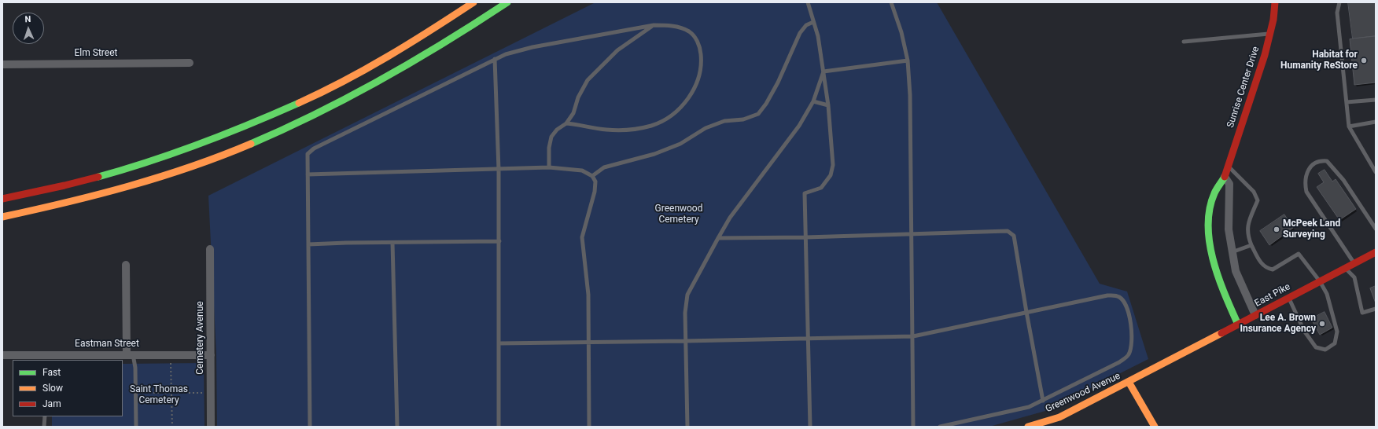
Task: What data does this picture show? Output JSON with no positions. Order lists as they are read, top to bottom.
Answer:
{
  "streets": {
    "main road": ["Sunrise Center Drive", "East Pike", "Greenwood Avenue"],
    "street": ["Elm Street", "Cemetery Avenue", "Eastman Street"]
  },
  "crossings": [
    ["Sunrise Center Drive", "East Pike"],
    ["East Pike", "Greenwood Avenue"],
    ["Cemetery Avenue", "Eastman Street"]
  ],
  "parks": ["Greenwood Cemetery", "Saint Thomas Cemetery"],
  "places": ["Habitat for Humanity ReStore", "McPeek Land Surveying", "Lee A. Brown Insurance Agency"],
  "legend": ["Fast", "Slow", "Jam"],
  "north": "top"
}
